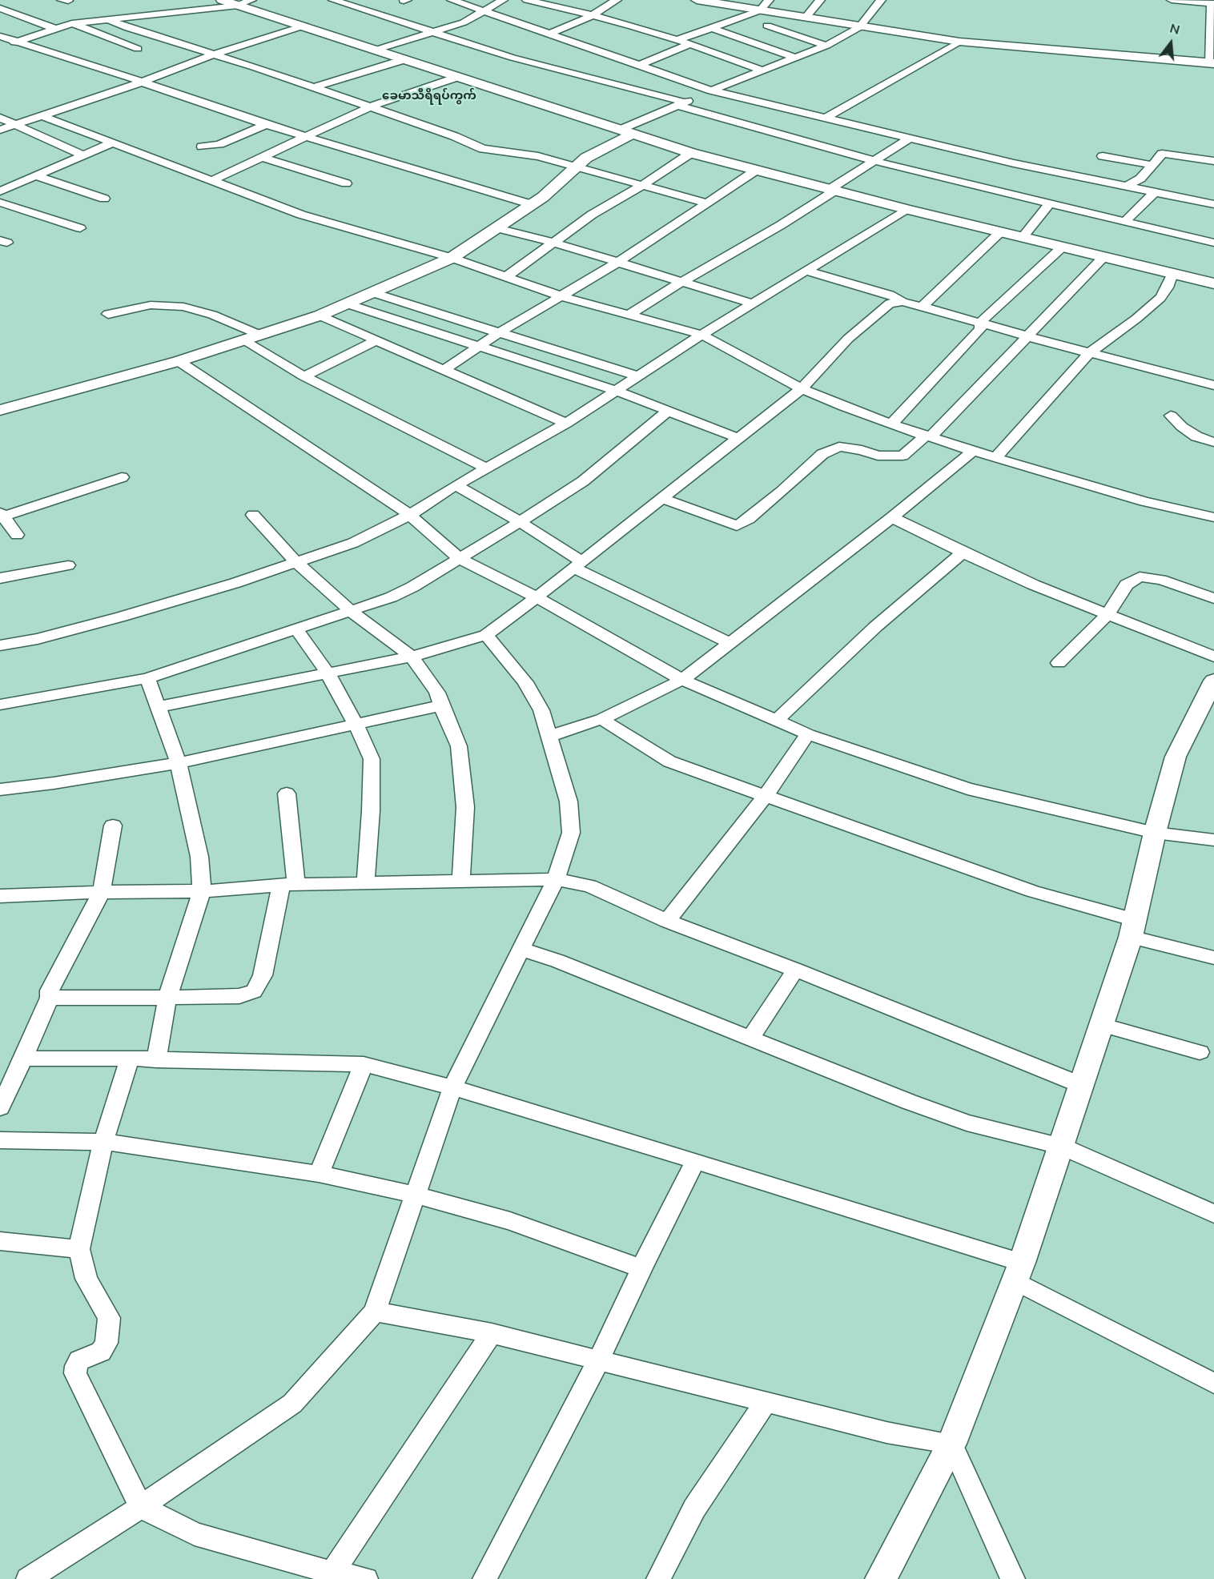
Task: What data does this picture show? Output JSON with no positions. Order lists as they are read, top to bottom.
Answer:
{
  "districts": ["ခေမာသီရိရပ်ကွက်"],
  "north": "top"
}
